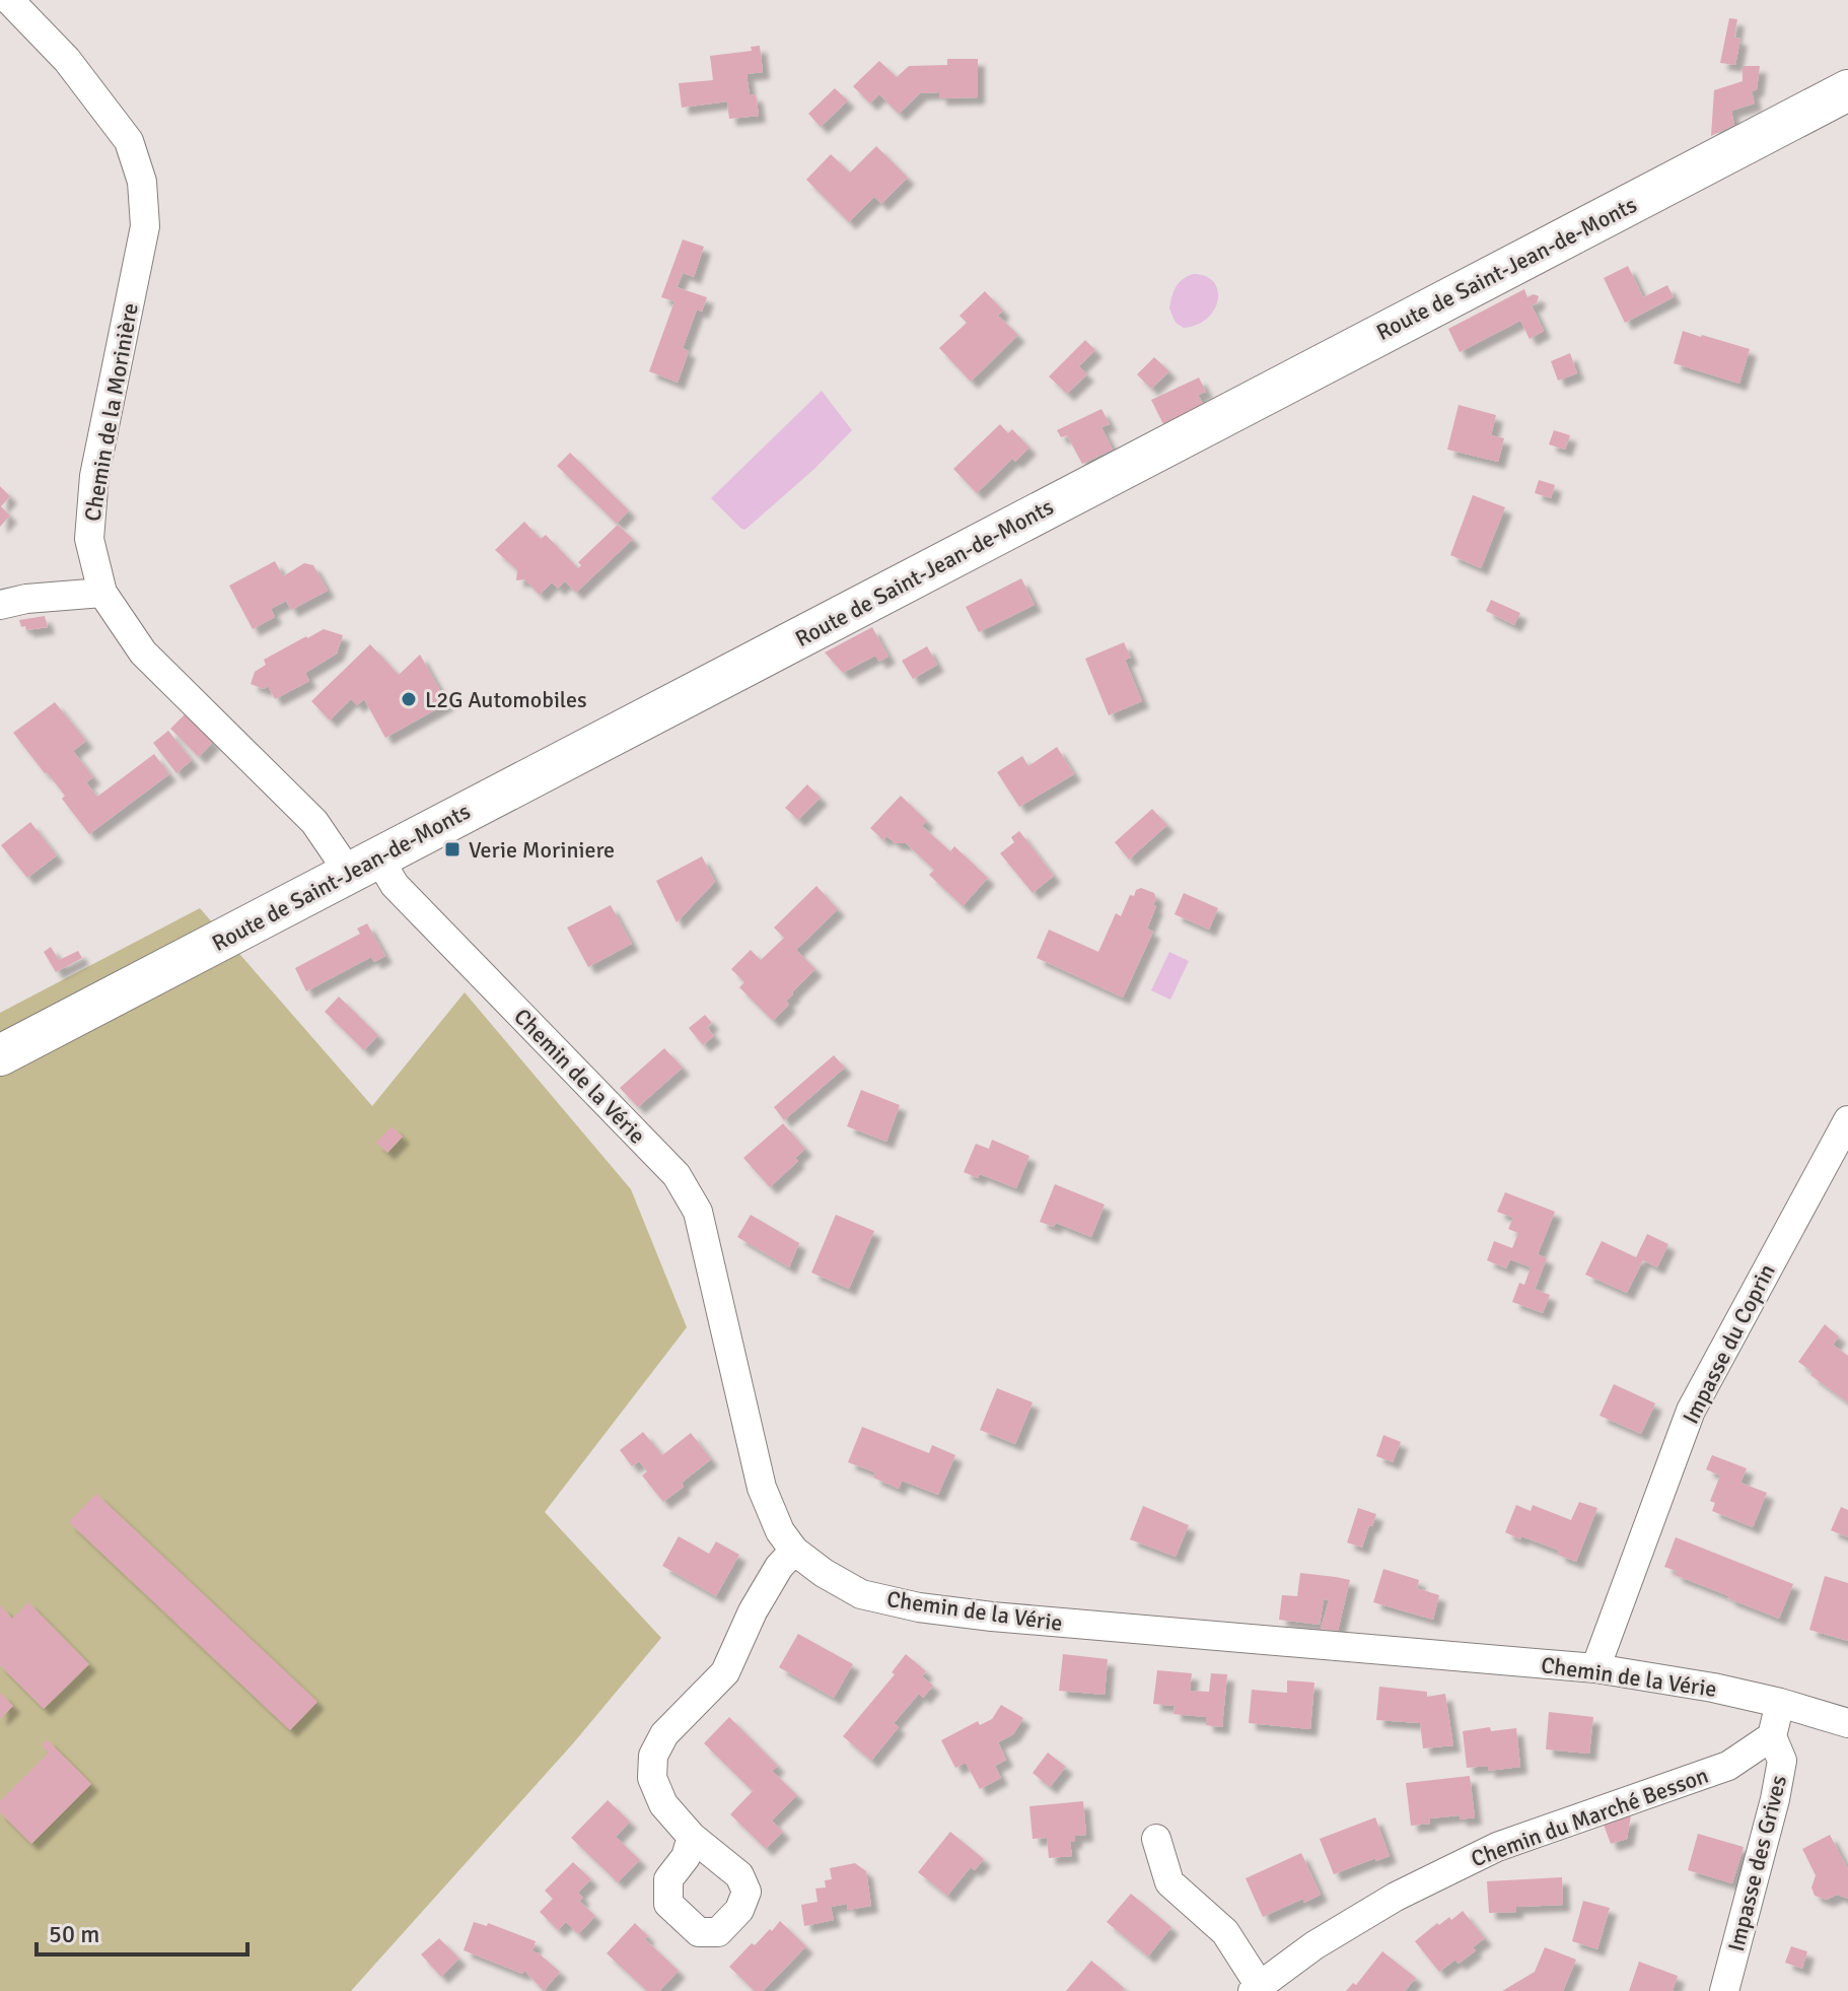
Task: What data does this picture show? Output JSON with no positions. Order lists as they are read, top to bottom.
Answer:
{
  "streets": {
    "main road": ["Route de Saint-Jean-de-Monts"],
    "street": [
      "Chemin de la Morinière",
      "Chemin de la Vérie",
      "Impasse du Coprin",
      "Chemin du Marché Besson",
      "Impasse des Grives"
    ]
  },
  "crossings": [
    ["Route de Saint-Jean-de-Monts", "Chemin de la Morinière"],
    ["Route de Saint-Jean-de-Monts", "Chemin de la Vérie"],
    ["Chemin de la Morinière", "Chemin de la Vérie"],
    ["Chemin de la Vérie", "Impasse du Coprin"],
    ["Chemin du Marché Besson", "Impasse des Grives"]
  ],
  "places": {
    "other": ["L2G Automobiles"],
    "transit": ["Verie Moriniere"]
  },
  "scale_bar": "50 m"
}
